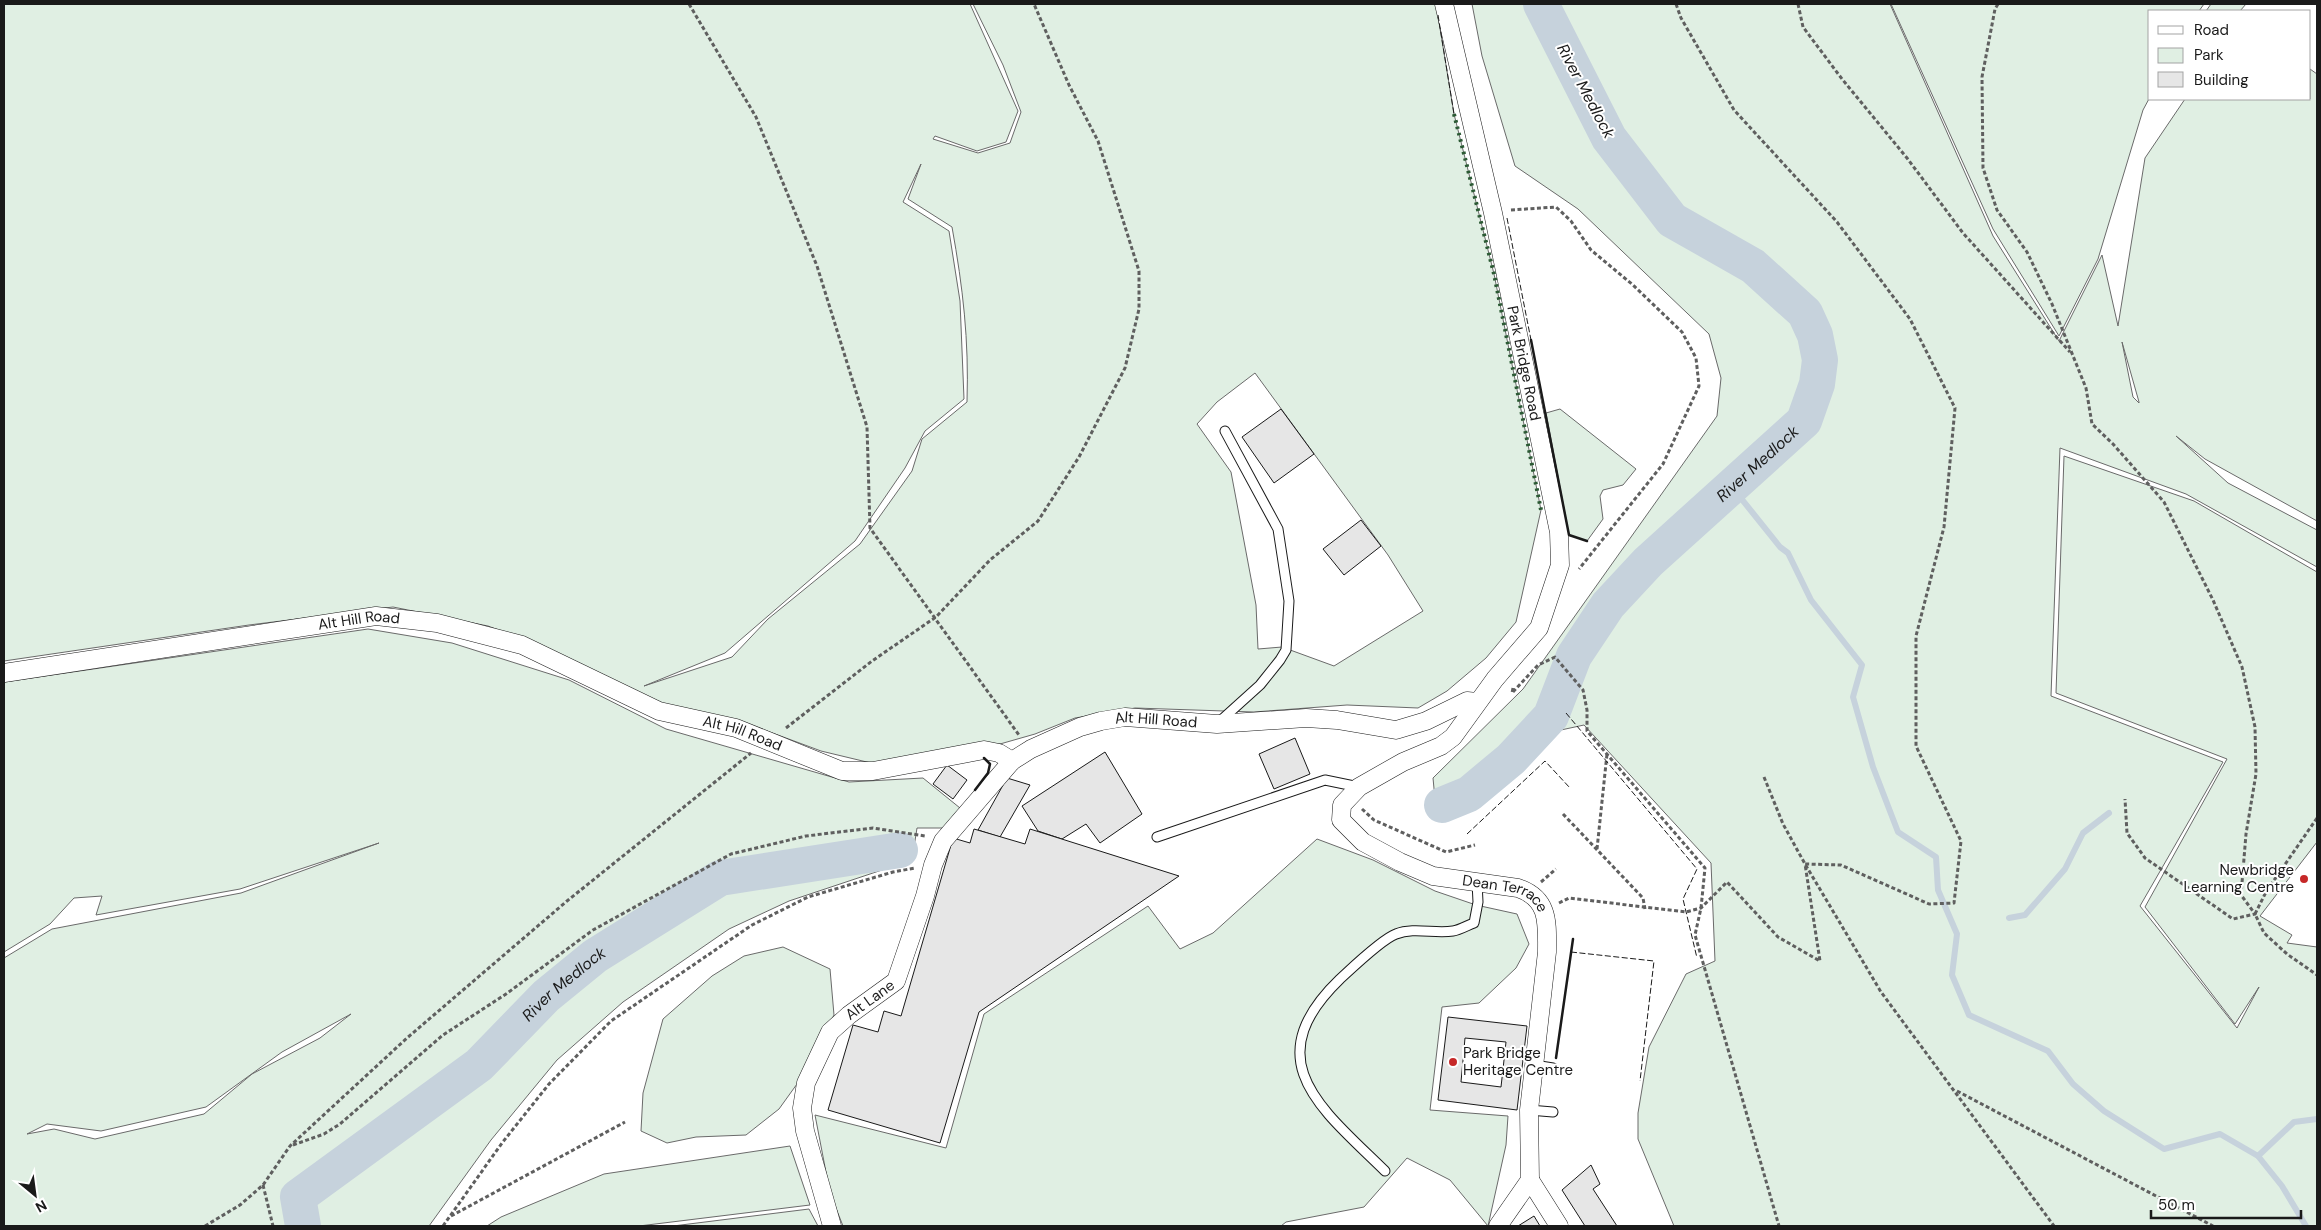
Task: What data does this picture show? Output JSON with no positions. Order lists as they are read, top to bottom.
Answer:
{
  "streets": {
    "street": [
      "Park Bridge Road",
      "Alt Hill Road",
      "Dean Terrace",
      "Alt Lane"
    ]
  },
  "crossings": [
    ["Park Bridge Road", "Alt Hill Road"],
    ["Park Bridge Road", "Dean Terrace"],
    ["Alt Hill Road", "Dean Terrace"],
    ["Alt Hill Road", "Alt Lane"]
  ],
  "water": ["River Medlock"],
  "places": ["Newbridge Learning Centre", "Park Bridge Heritage Centre"],
  "legend": ["Road", "Park", "Building"],
  "scale_bar": "50 m",
  "north": "bottom right"
}
